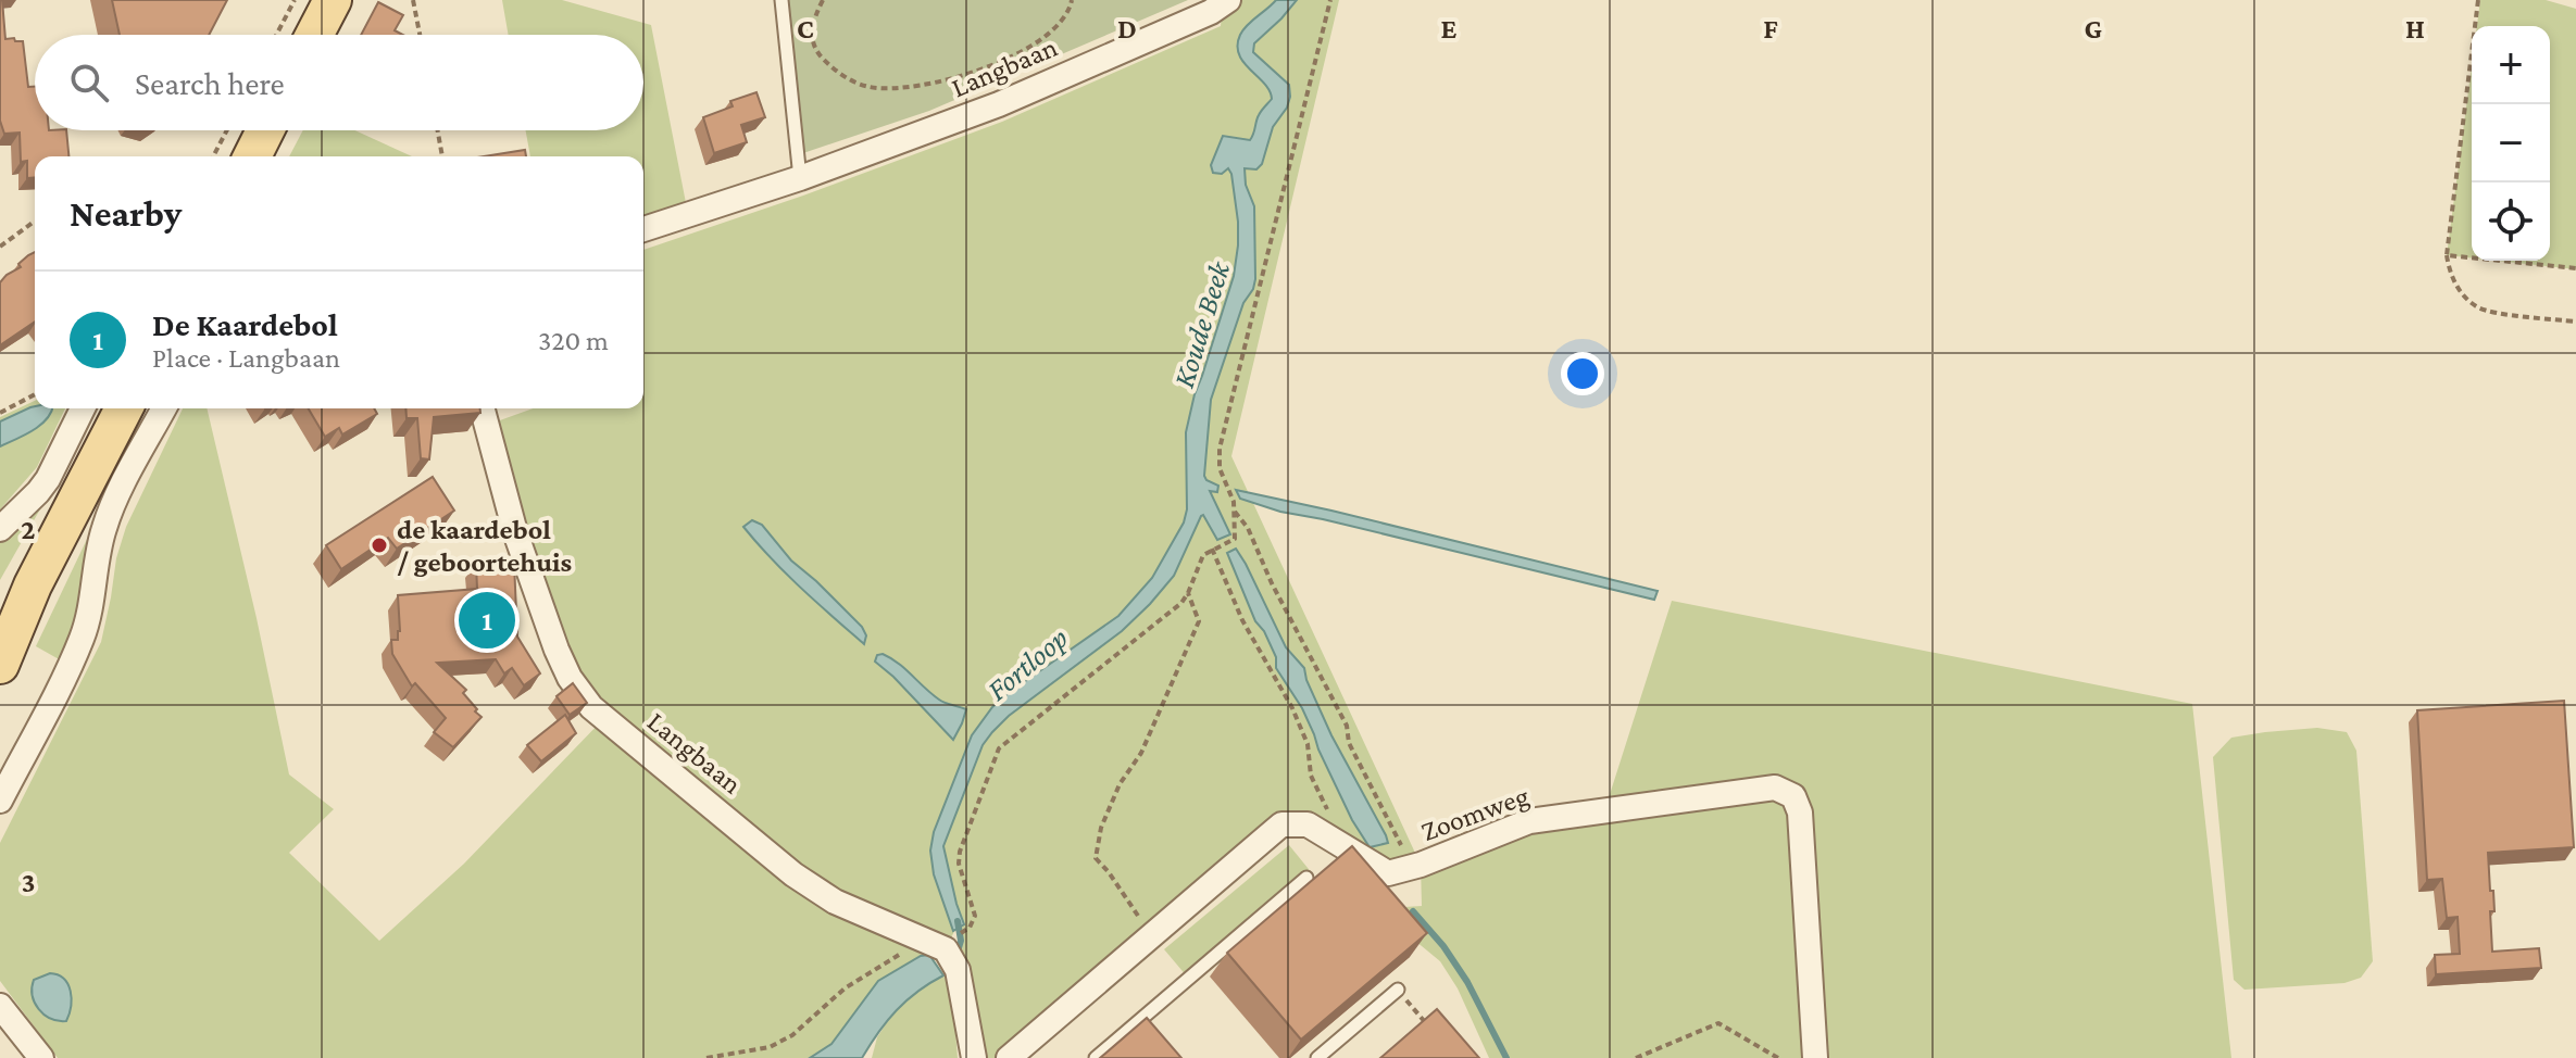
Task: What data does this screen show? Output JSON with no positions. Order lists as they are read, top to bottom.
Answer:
{
  "streets": {
    "street": ["Langbaan", "Zoomweg"]
  },
  "water": ["Koude Beek", "Fortloop"],
  "places": ["de kaardebol / geboortehuis"],
  "page": {
    "map_buttons": ["+", "−"],
    "search": "Search here",
    "heading": "Nearby",
    "list": [
      {
        "mark": "1",
        "name": "De Kaardebol",
        "note": "Place · Langbaan",
        "value": "320 m"
      }
    ],
    "pins": "1"
  },
  "grid": {
    "columns": [
      "C",
      "D",
      "E",
      "F",
      "G",
      "H"
    ],
    "rows": ["2", "3"]
  }
}
